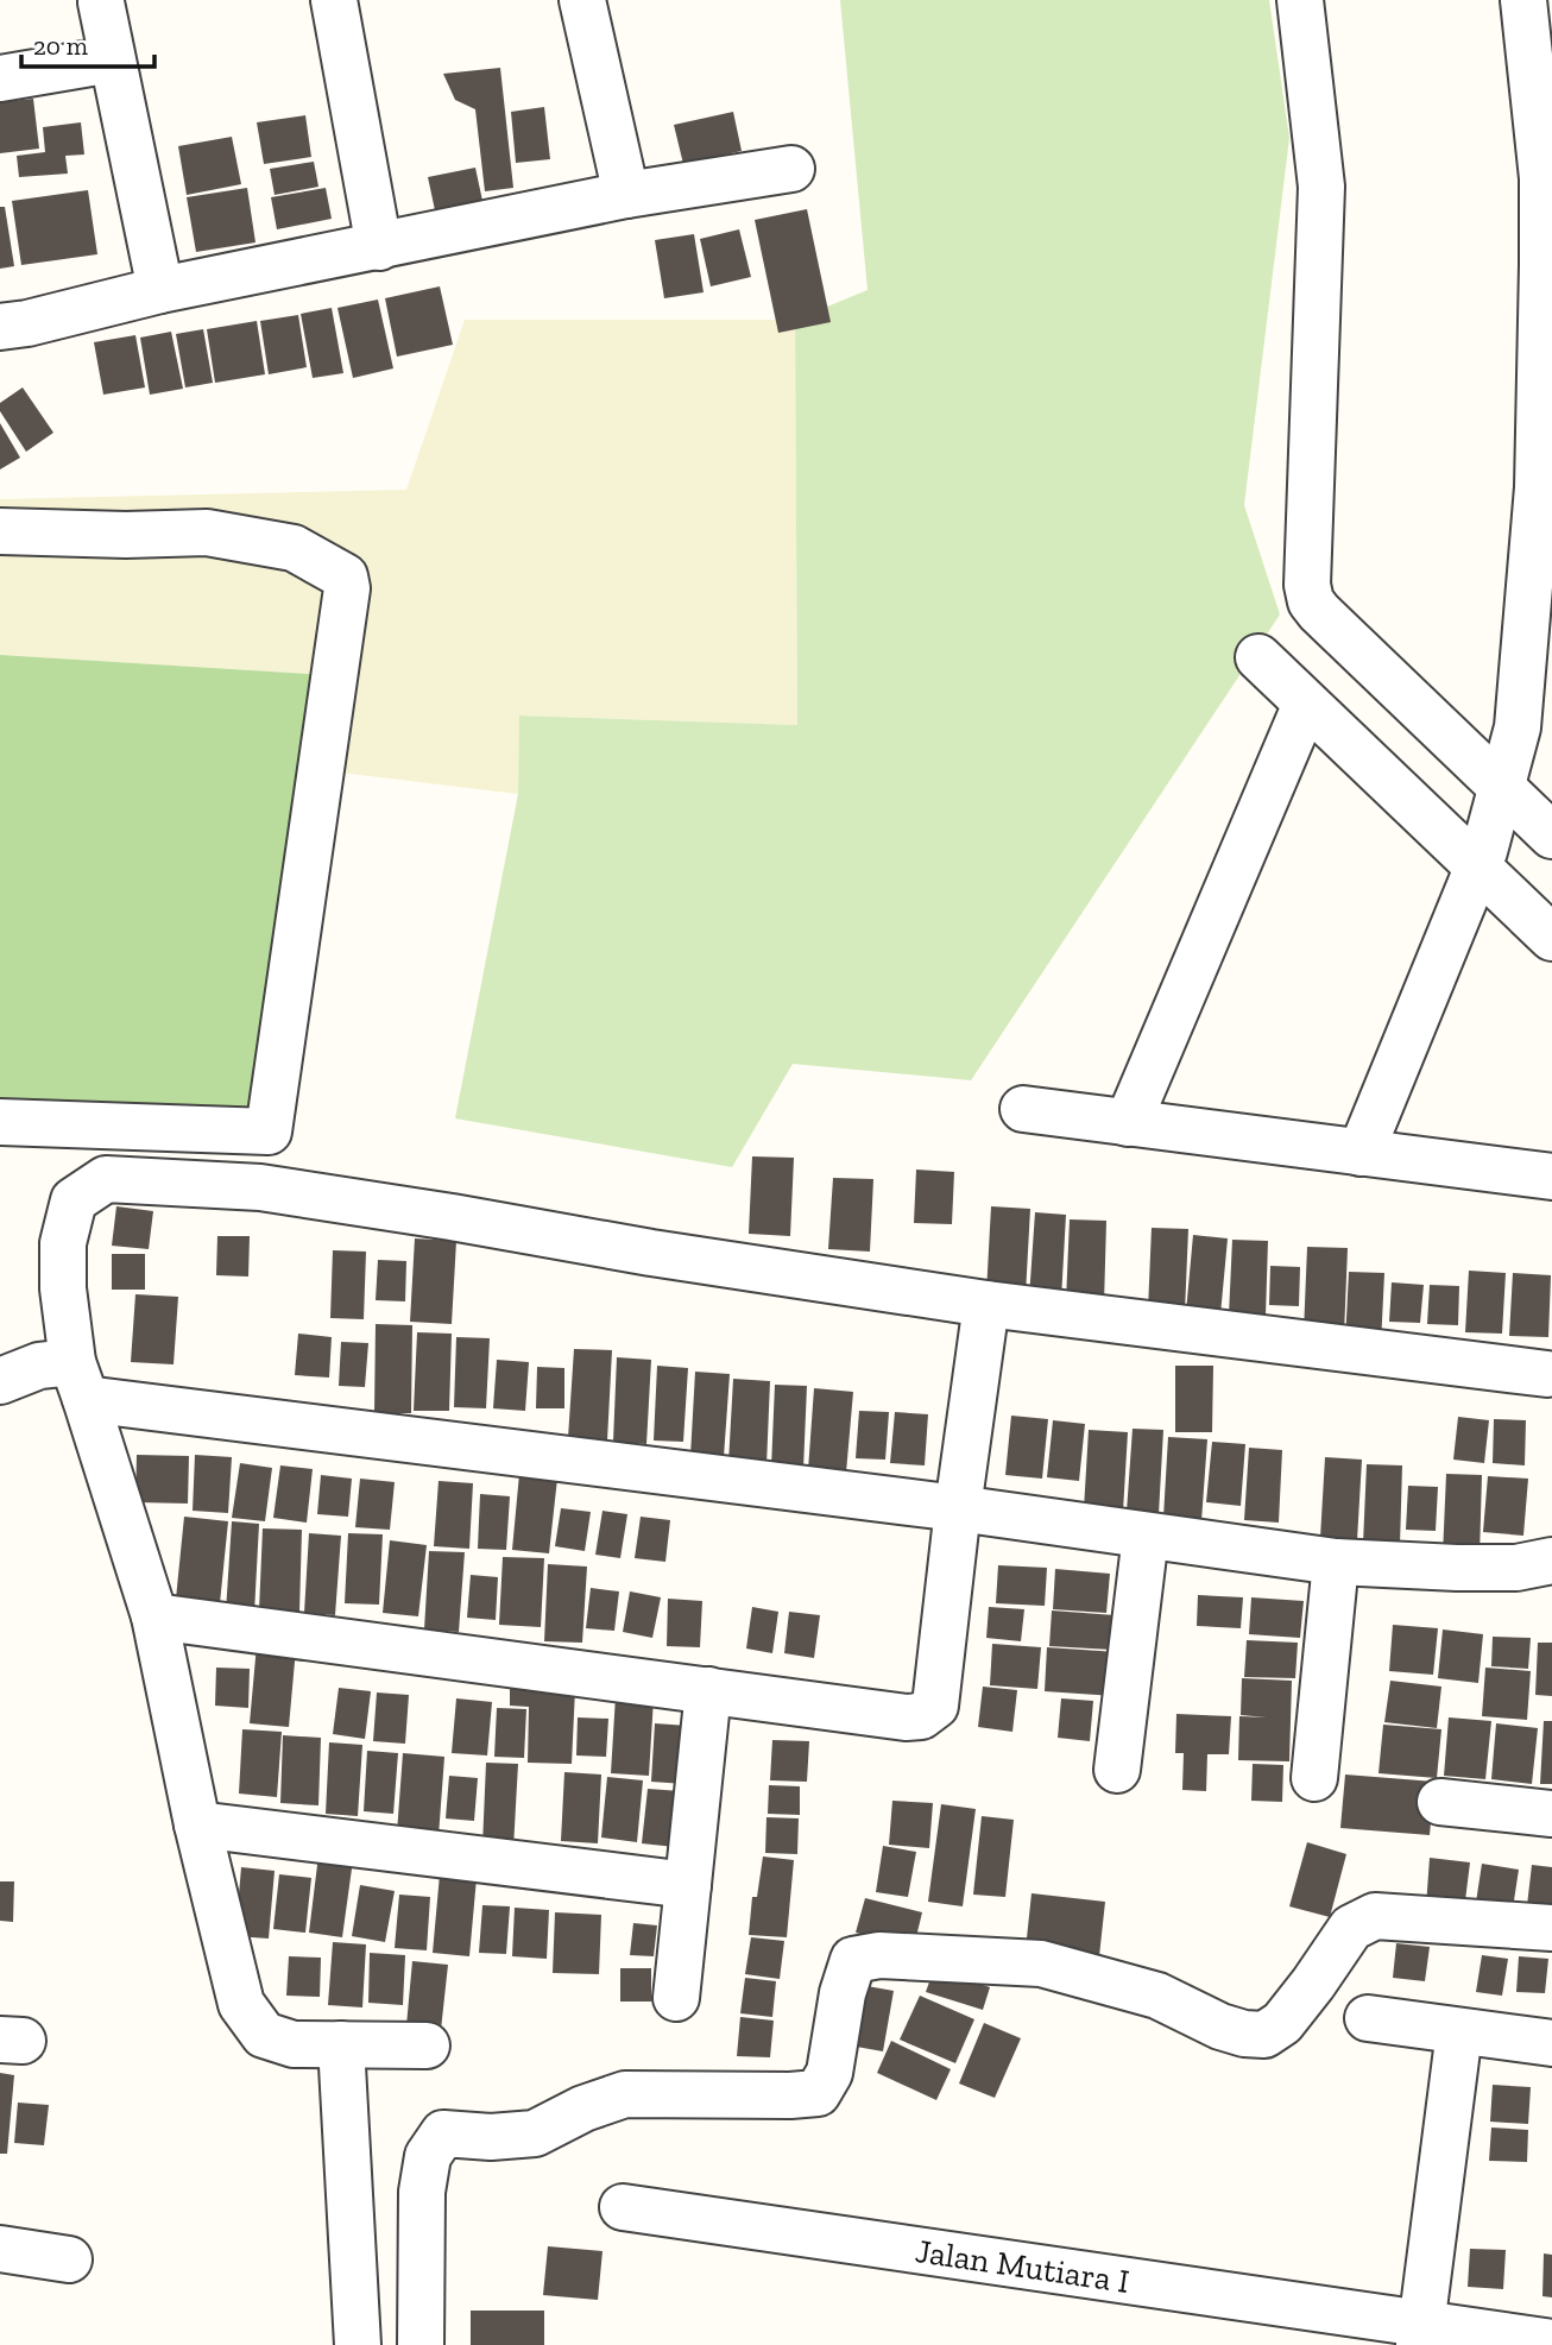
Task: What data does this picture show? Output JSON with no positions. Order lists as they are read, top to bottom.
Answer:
{
  "streets": {
    "street": ["Jalan Mutiara I"]
  },
  "scale_bar": "20 m"
}
